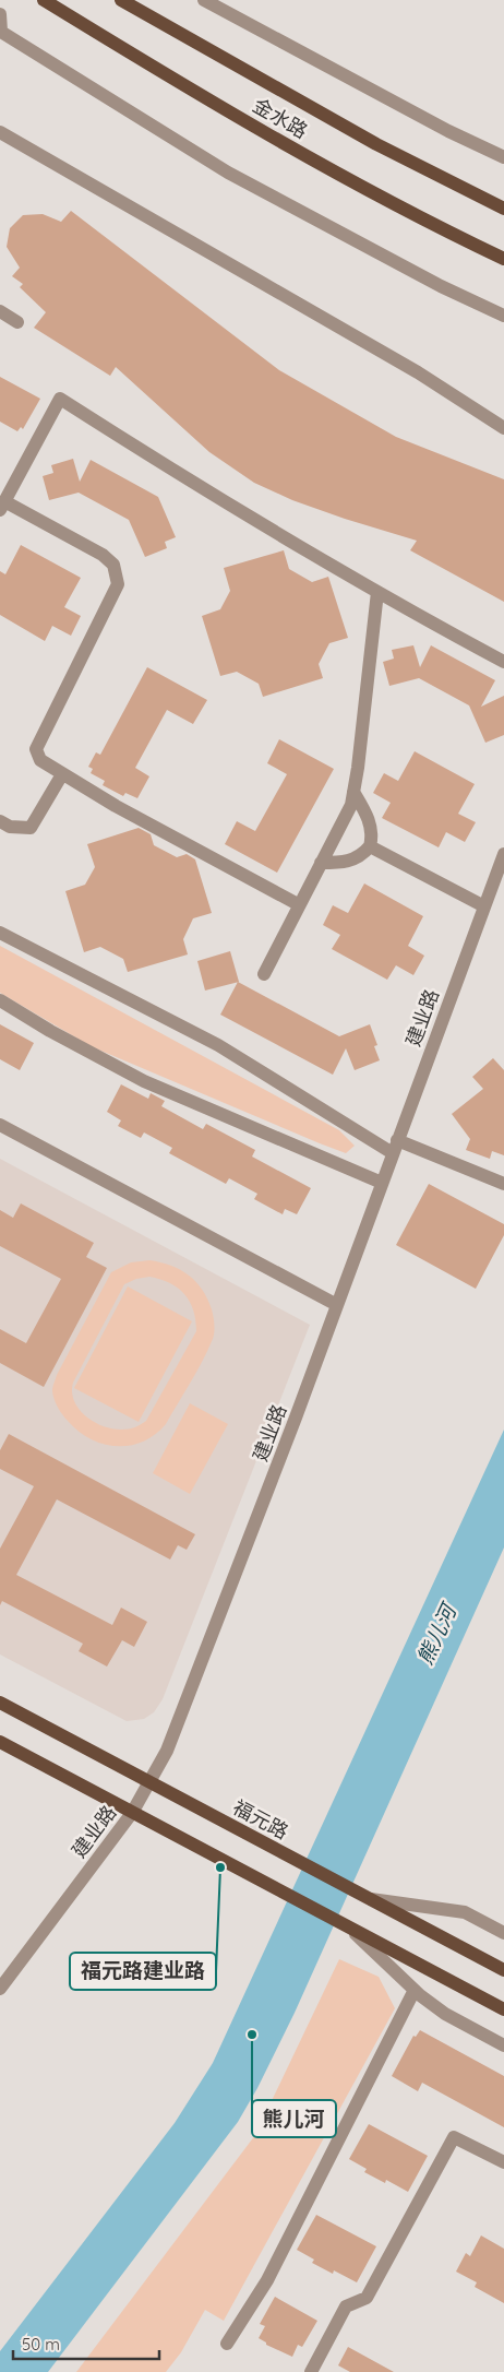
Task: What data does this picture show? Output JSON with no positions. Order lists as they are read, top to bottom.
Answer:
{
  "streets": {
    "main road": ["金水路", "福元路"],
    "street": ["建业路"]
  },
  "crossings": [
    ["建业路", "福元路"]
  ],
  "water": ["熊儿河"],
  "places": ["福元路建业路", "熊儿河"],
  "scale_bar": "50 m"
}
